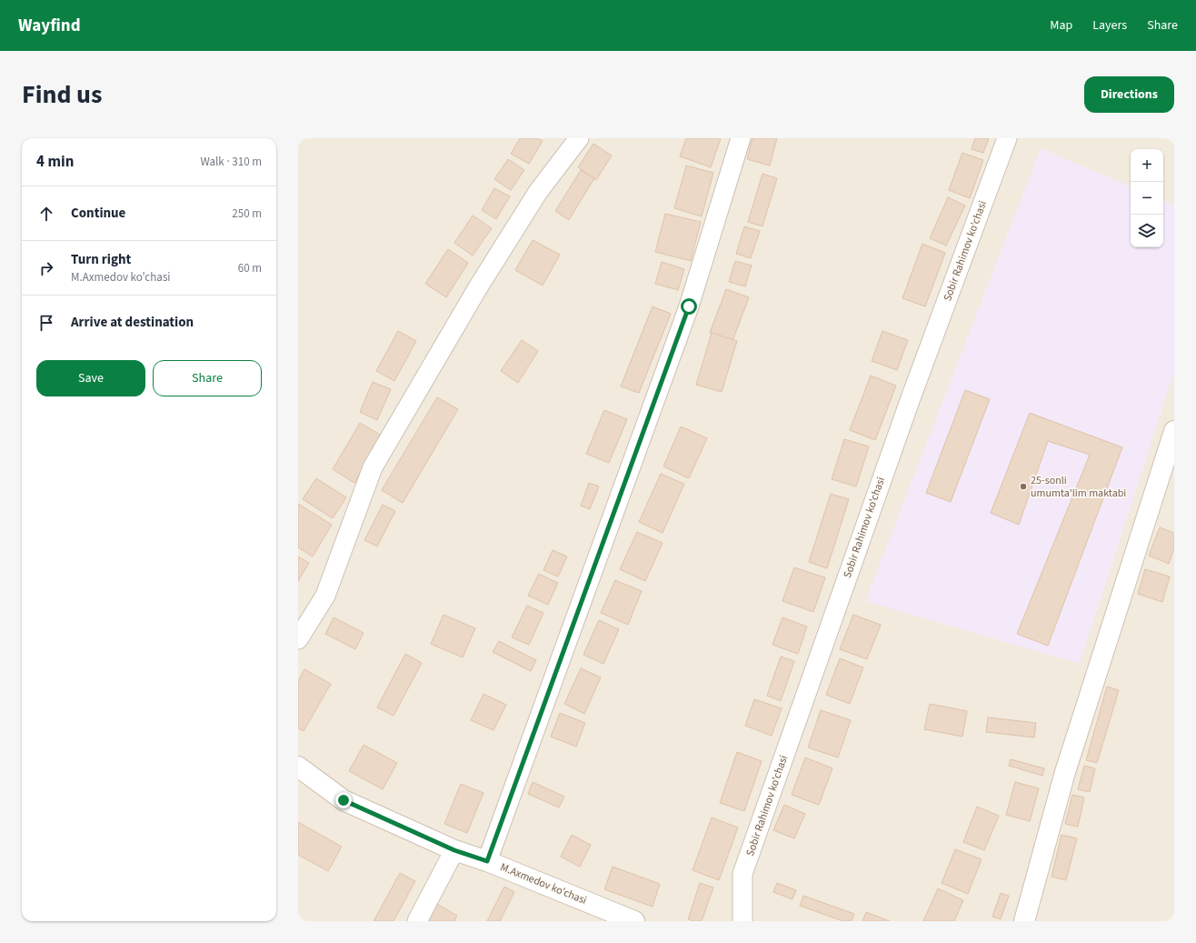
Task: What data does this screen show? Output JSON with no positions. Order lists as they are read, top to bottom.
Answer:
{
  "streets": {
    "street": ["Sobir Rahimov ko'chasi", "M.Axmedov ko'chasi"]
  },
  "places": ["25-sonli umumta'lim maktabi"],
  "page": {
    "header": "Wayfind",
    "nav": ["Map", "Layers", "Share"],
    "title": "Find us",
    "buttons": [
      "Directions",
      ["Save", "Share"]
    ],
    "heading": ["4 min", "Walk · 310 m"],
    "map_buttons": ["+", "−"],
    "list": [
      ["Continue", "250 m"],
      ["Turn right", "M.Axmedov ko'chasi", "60 m"],
      "Arrive at destination"
    ]
  }
}
